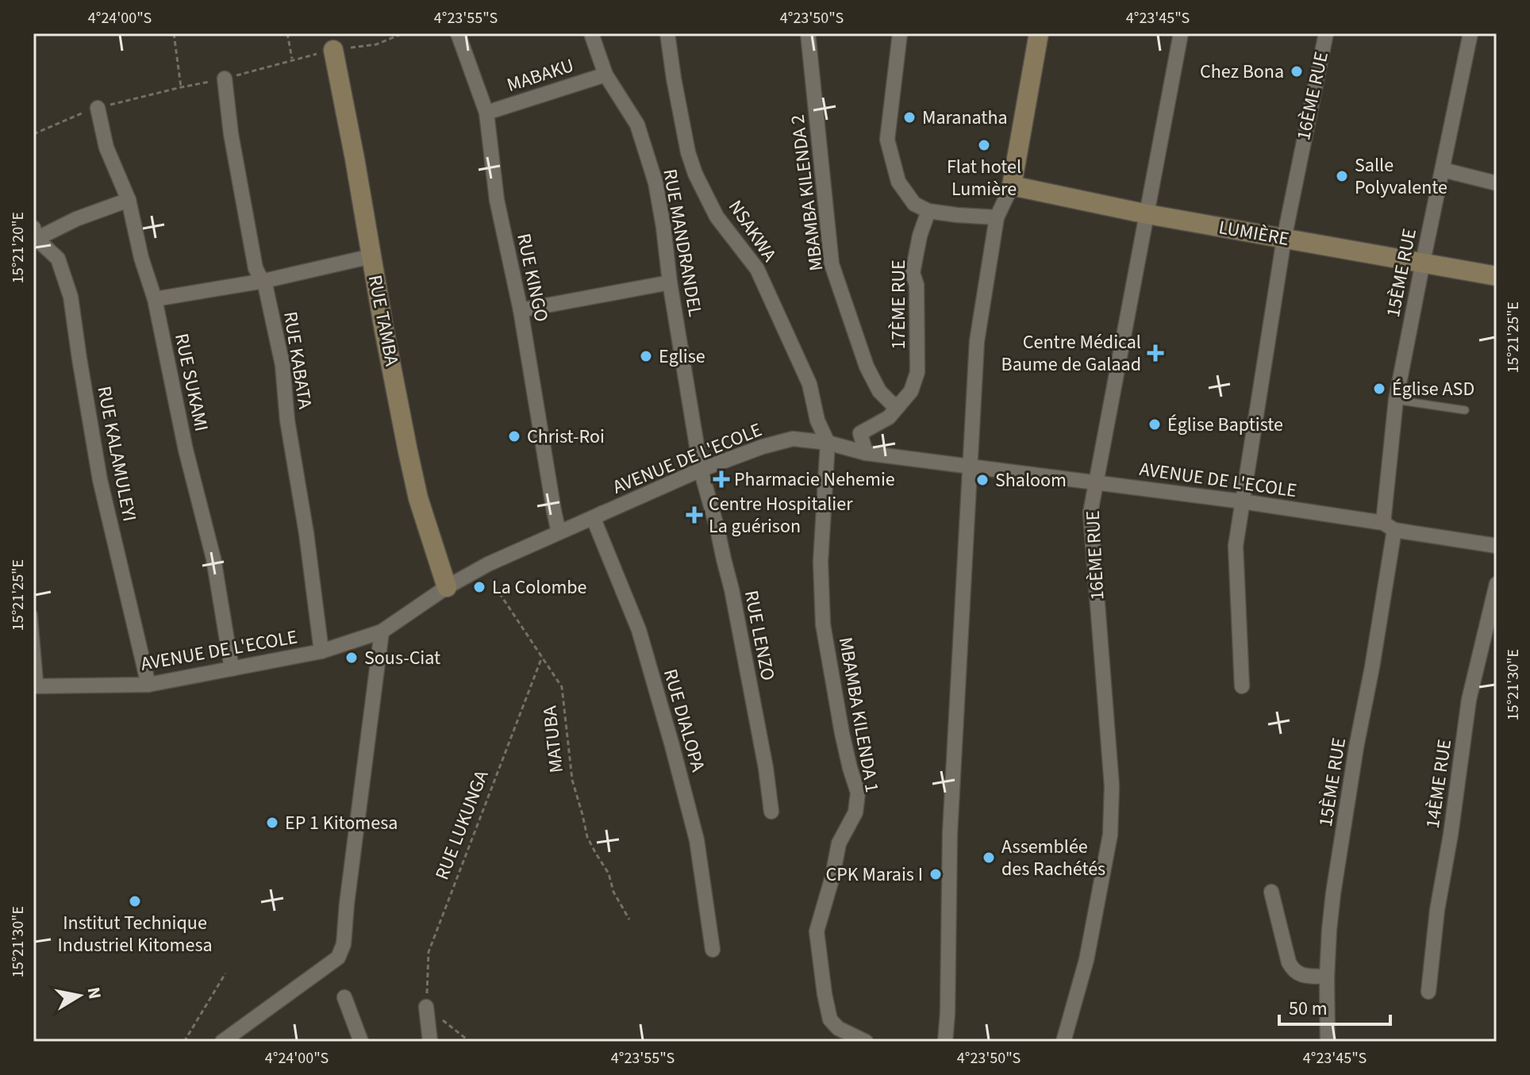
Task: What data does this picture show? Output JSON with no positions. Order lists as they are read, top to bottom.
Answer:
{
  "streets": {
    "street": [
      "MABAKU",
      "16ÈME RUE",
      "MBAMBA KILENDA 2",
      "NSAKWA",
      "LUMIÈRE",
      "RUE MANDRANDEL",
      "15ÈME RUE",
      "RUE KINGO",
      "17ÈME RUE",
      "RUE TAMBA",
      "RUE KABATA",
      "RUE SUKAMI",
      "RUE KALAMULEYI",
      "AVENUE DE L'ECOLE",
      "RUE LENZO",
      "MBAMBA KILENDA 1",
      "RUE DIALOPA",
      "14ÈME RUE"
    ],
    "path": ["MATUBA", "RUE LUKUNGA"]
  },
  "crossings": [
    ["MABAKU", "RUE MANDRANDEL"],
    ["MABAKU", "RUE KINGO"],
    ["16ÈME RUE", "LUMIÈRE"],
    ["16ÈME RUE", "AVENUE DE L'ECOLE"],
    ["MBAMBA KILENDA 2", "17ÈME RUE"],
    ["NSAKWA", "AVENUE DE L'ECOLE"],
    ["NSAKWA", "MBAMBA KILENDA 1"],
    ["LUMIÈRE", "15ÈME RUE"],
    ["RUE MANDRANDEL", "AVENUE DE L'ECOLE"],
    ["RUE MANDRANDEL", "RUE LENZO"],
    ["15ÈME RUE", "AVENUE DE L'ECOLE"],
    ["RUE KINGO", "AVENUE DE L'ECOLE"],
    ["17ÈME RUE", "AVENUE DE L'ECOLE"],
    ["RUE TAMBA", "AVENUE DE L'ECOLE"],
    ["RUE KABATA", "AVENUE DE L'ECOLE"],
    ["RUE SUKAMI", "AVENUE DE L'ECOLE"],
    ["RUE KALAMULEYI", "AVENUE DE L'ECOLE"],
    ["AVENUE DE L'ECOLE", "RUE LENZO"],
    ["AVENUE DE L'ECOLE", "MBAMBA KILENDA 1"],
    ["AVENUE DE L'ECOLE", "RUE DIALOPA"],
    ["AVENUE DE L'ECOLE", "MATUBA"],
    ["MATUBA", "RUE LUKUNGA"]
  ],
  "places": {
    "other": [
      "Chez Bona",
      "Maranatha",
      "Flat hotel Lumière",
      "Salle Polyvalente",
      "Eglise",
      "Église ASD",
      "Église Baptiste",
      "Christ-Roi",
      "Shaloom",
      "La Colombe",
      "Sous-Ciat",
      "EP 1 Kitomesa",
      "Assemblée des Rachétés",
      "CPK Marais I",
      "Institut Technique Industriel Kitomesa"
    ],
    "health": ["Centre Médical Baume de Galaad", "Pharmacie Nehemie", "Centre Hospitalier La guérison"]
  },
  "scale_bar": "50 m",
  "north": "right",
  "coordinates": [
    "4°24'00\"S",
    "4°23'55\"S",
    "4°23'50\"S",
    "4°23'45\"S",
    "15°21'20\"E",
    "15°21'25\"E",
    "15°21'30\"E"
  ]
}
